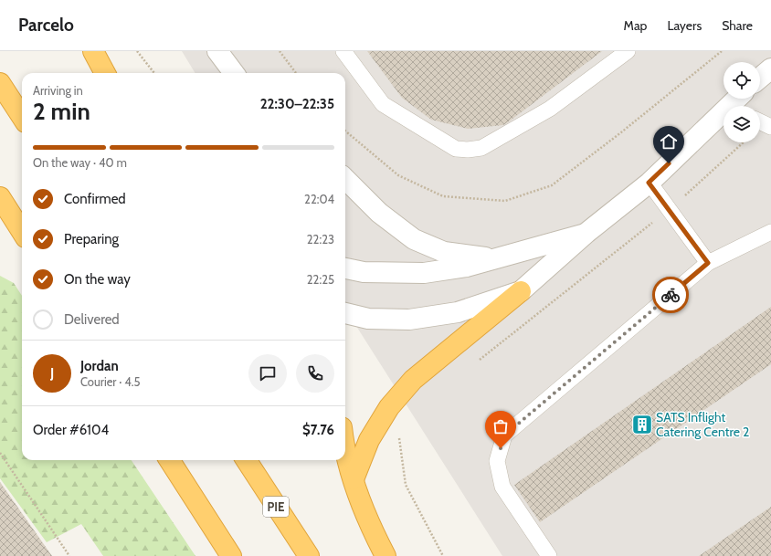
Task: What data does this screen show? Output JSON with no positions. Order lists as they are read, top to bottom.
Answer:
{
  "streets": {
    "highway": ["PIE"]
  },
  "places": {
    "building": ["SATS Inflight Catering Centre 2"]
  },
  "page": {
    "header": "Parcelo",
    "nav": ["Map", "Layers", "Share"],
    "heading": ["2 min", "Arriving in", "22:30–22:35"],
    "panel": [
      "Jordan",
      "Courier · 4.5",
      "Order #6104",
      "$7.76"
    ],
    "bar": "On the way · 40 m",
    "list": [
      ["Confirmed", "22:04"],
      ["Preparing", "22:23"],
      ["On the way", "22:25"],
      "Delivered"
    ],
    "round": "J"
  }
}
